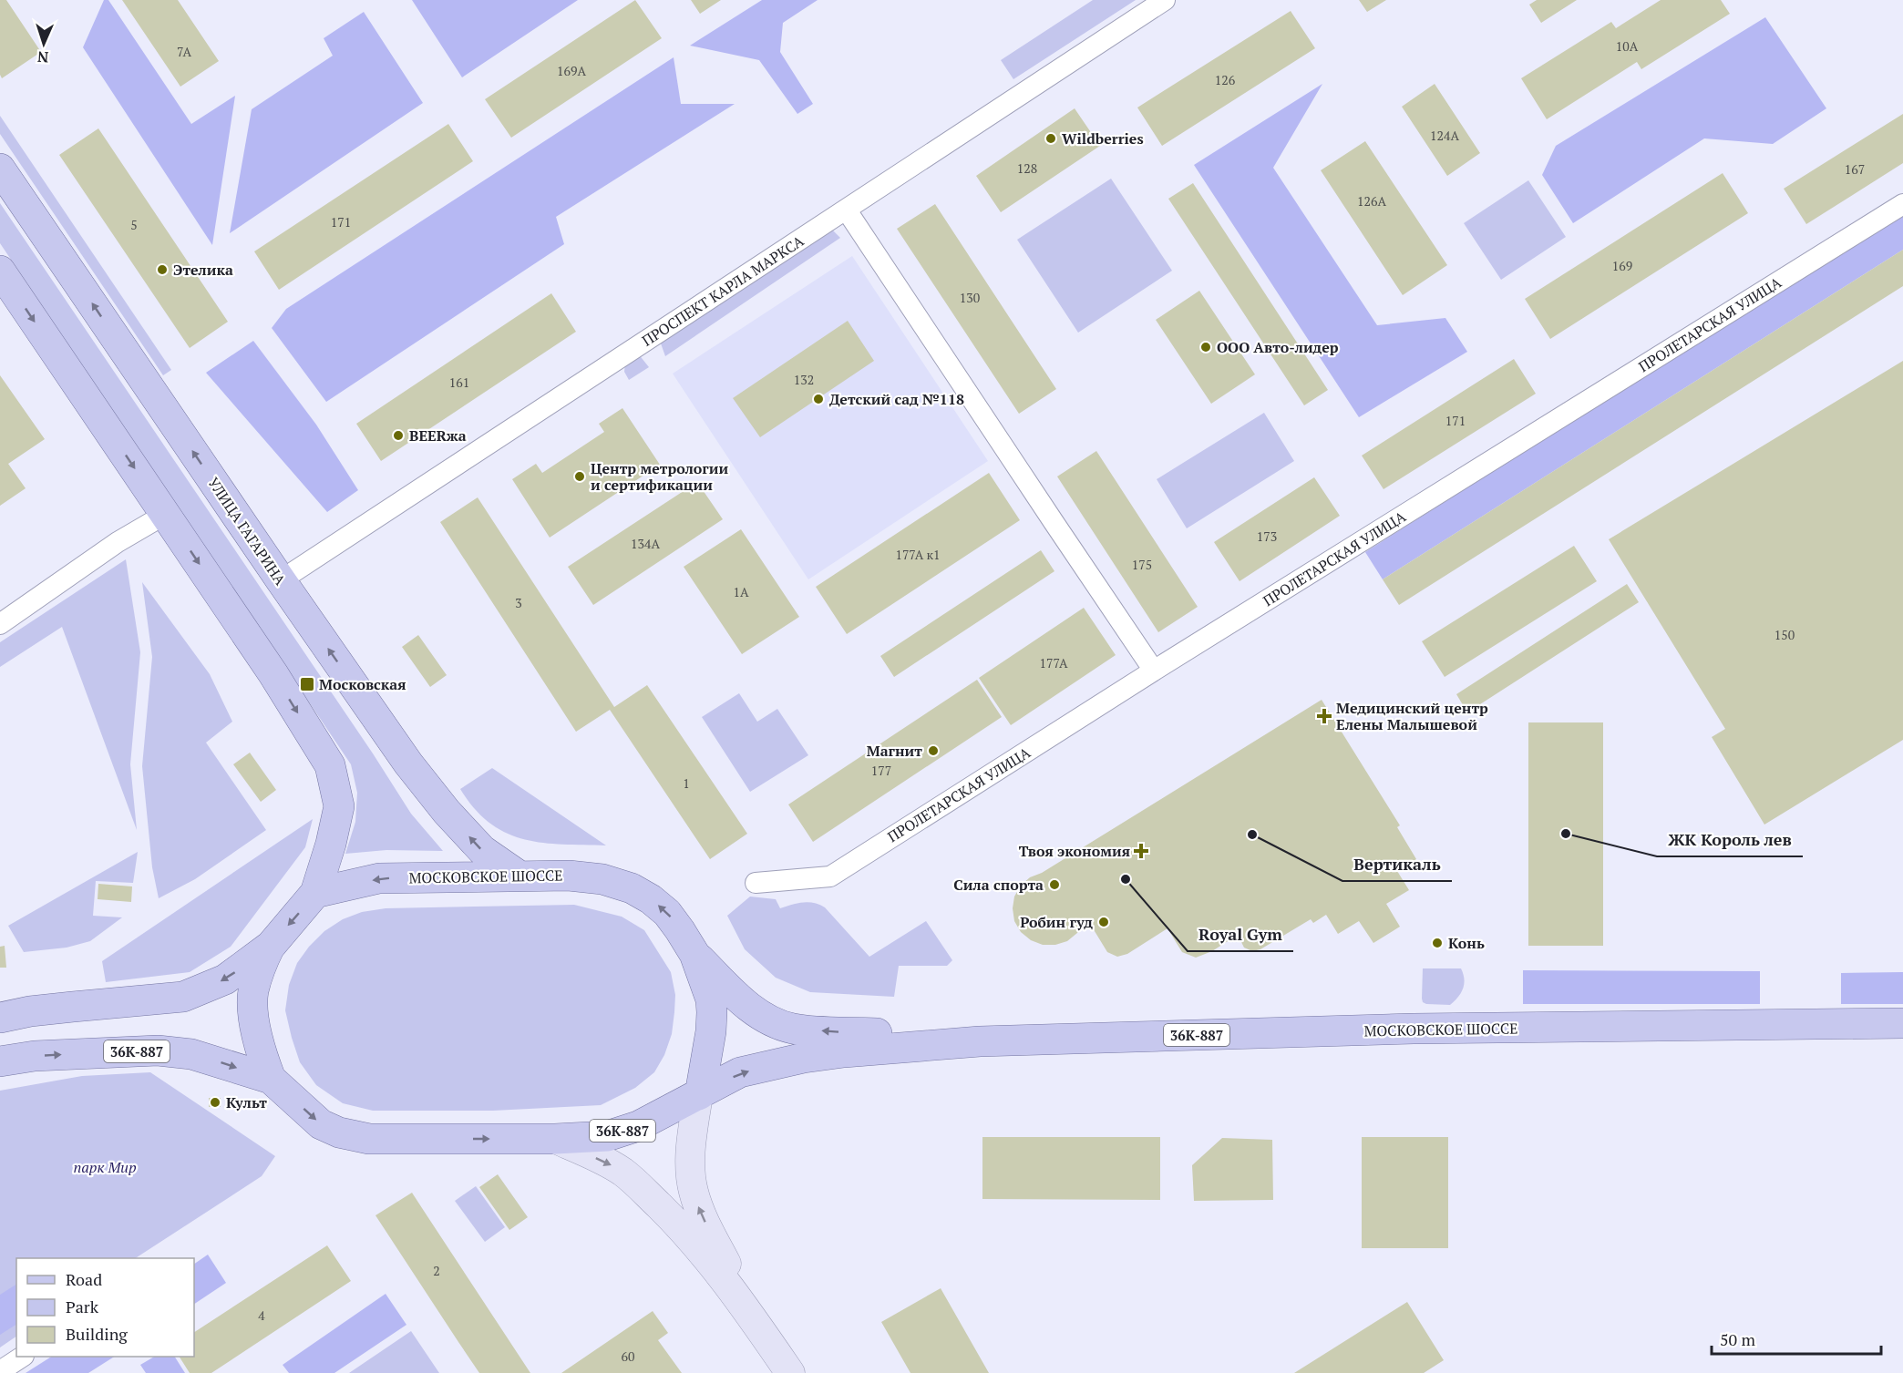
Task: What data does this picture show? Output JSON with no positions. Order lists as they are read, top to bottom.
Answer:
{
  "streets": {
    "main road": ["УЛИЦА ГАГАРИНА", "МОСКОВСКОЕ ШОССЕ", "36К-887"],
    "street": ["ПРОСПЕКТ КАРЛА МАРКСА", "ПРОЛЕТАРСКАЯ УЛИЦА"]
  },
  "crossings": [
    ["ПРОСПЕКТ КАРЛА МАРКСА", "УЛИЦА ГАГАРИНА"],
    ["УЛИЦА ГАГАРИНА", "МОСКОВСКОЕ ШОССЕ"]
  ],
  "parks": ["парк Мир"],
  "places": {
    "other": [
      "Wildberries",
      "Этелика",
      "ООО Авто-лидер",
      "Детский сад №118",
      "BEERжа",
      "Центр метрологии и сертификации",
      "Магнит",
      "ЖК Король лев",
      "Вертикаль",
      "Royal Gym",
      "Сила спорта",
      "Робин гуд",
      "Конь",
      "Культ"
    ],
    "transit": ["Московская"],
    "health": ["Медицинский центр Елены Малышевой", "Твоя экономия"]
  },
  "house_numbers": [
    "10А",
    "7А",
    "169А",
    "126",
    "124А",
    "128",
    "167",
    "126А",
    "171",
    "5",
    "169",
    "130",
    "132",
    "161",
    "171",
    "173",
    "134А",
    "177А к1",
    "175",
    "1А",
    "3",
    "150",
    "177А",
    "177",
    "1",
    "2",
    "4",
    "60"
  ],
  "legend": ["Road", "Park", "Building"],
  "scale_bar": "50 m",
  "north": "bottom"
}
